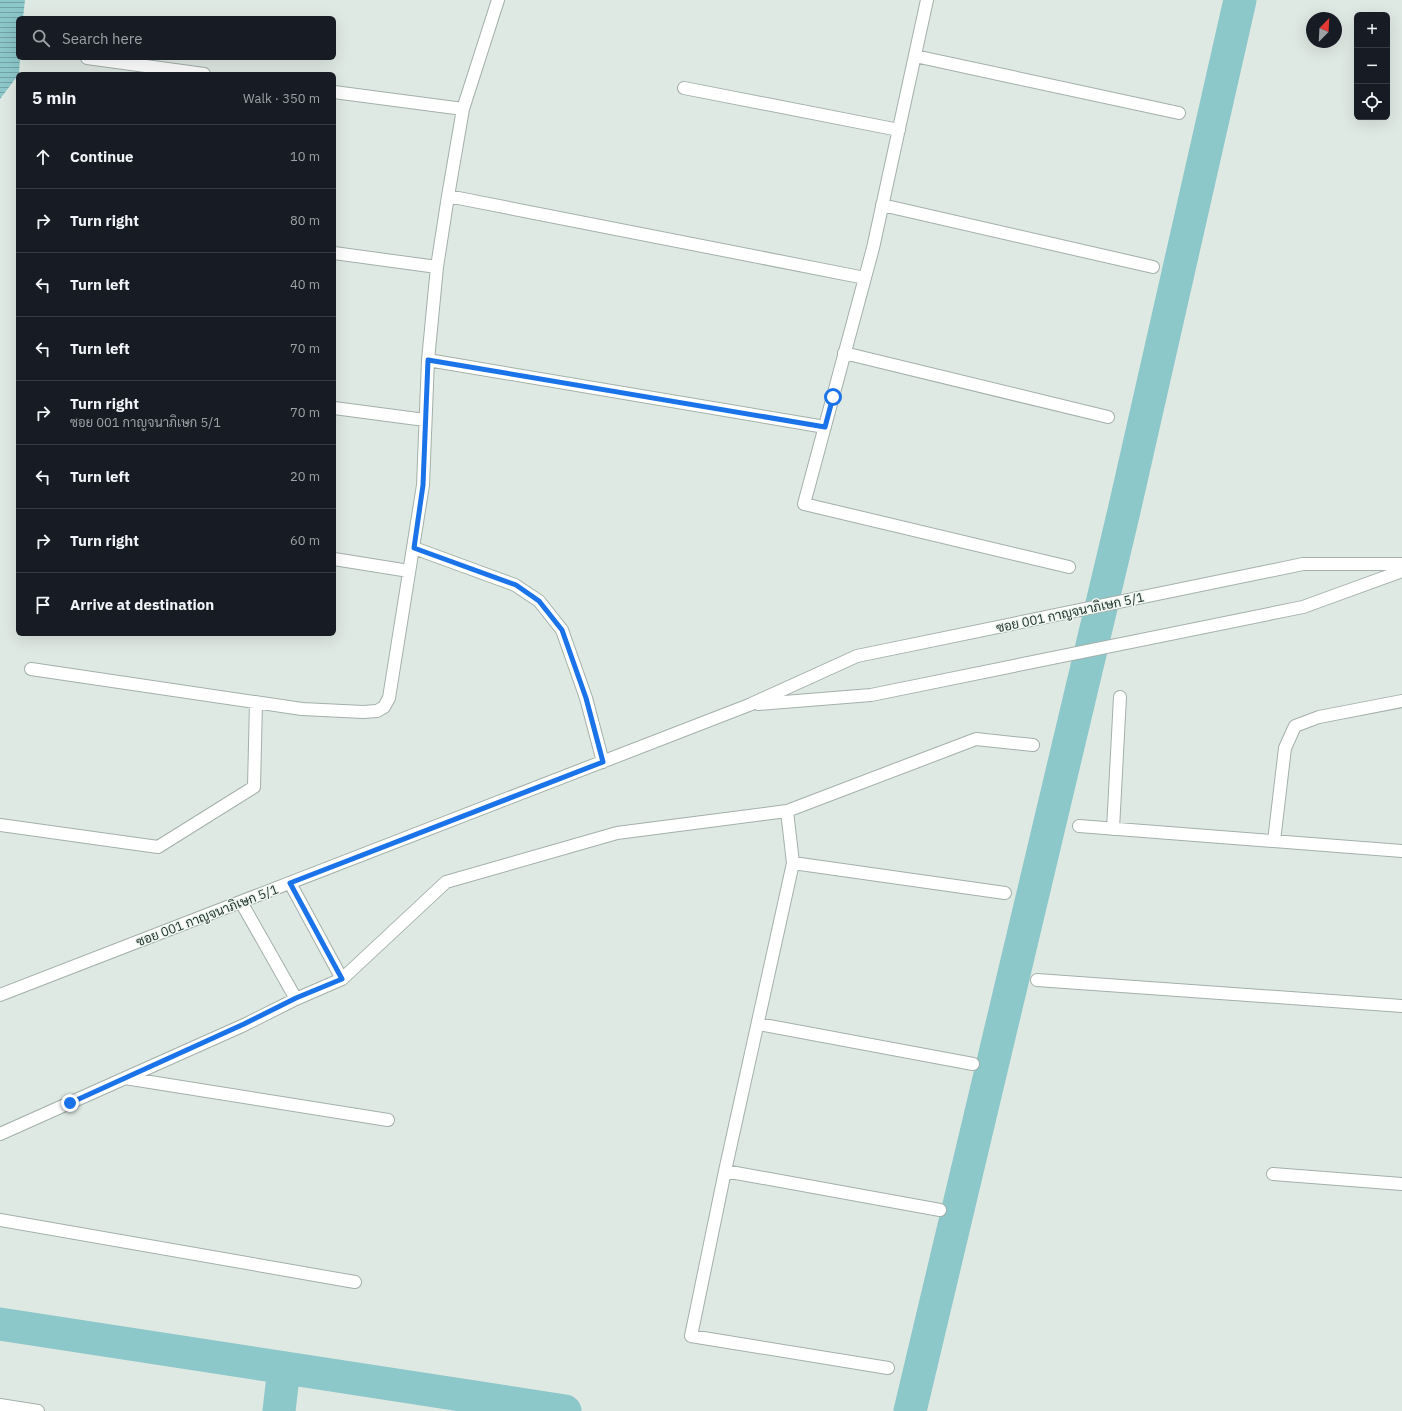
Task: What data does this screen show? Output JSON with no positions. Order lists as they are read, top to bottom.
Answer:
{
  "streets": {
    "street": ["ซอย 001 กาญจนาภิเษก 5/1"]
  },
  "north": "top right",
  "page": {
    "map_buttons": ["+", "−"],
    "search": "Search here",
    "heading": ["5 min", "Walk · 350 m"],
    "list": [
      ["Continue", "10 m"],
      ["Turn right", "80 m"],
      ["Turn left", "40 m"],
      ["Turn left", "70 m"],
      ["Turn right", "ซอย 001 กาญจนาภิเษก 5/1", "70 m"],
      ["Turn left", "20 m"],
      ["Turn right", "60 m"],
      "Arrive at destination"
    ]
  }
}
